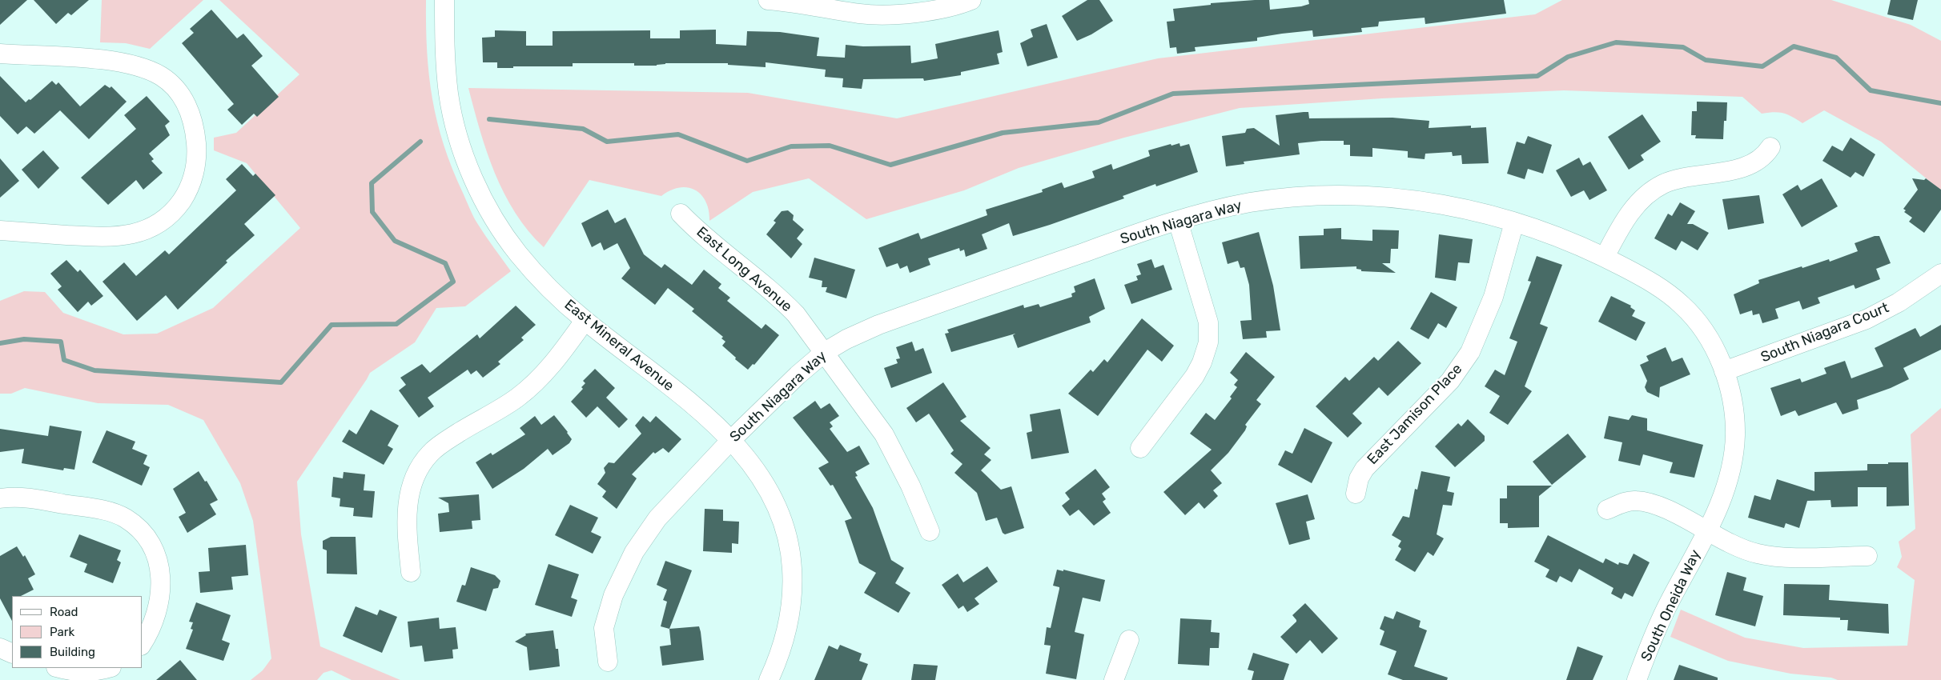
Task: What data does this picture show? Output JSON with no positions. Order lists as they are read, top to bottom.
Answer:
{
  "streets": {
    "street": [
      "South Niagara Way",
      "East Long Avenue",
      "South Niagara Court",
      "East Mineral Avenue",
      "East Jamison Place",
      "South Oneida Way"
    ]
  },
  "crossings": [
    ["South Niagara Way", "East Long Avenue"],
    ["South Niagara Way", "South Niagara Court"],
    ["South Niagara Way", "East Mineral Avenue"],
    ["South Niagara Way", "East Jamison Place"],
    ["South Niagara Way", "South Oneida Way"]
  ],
  "legend": ["Road", "Park", "Building"]
}
